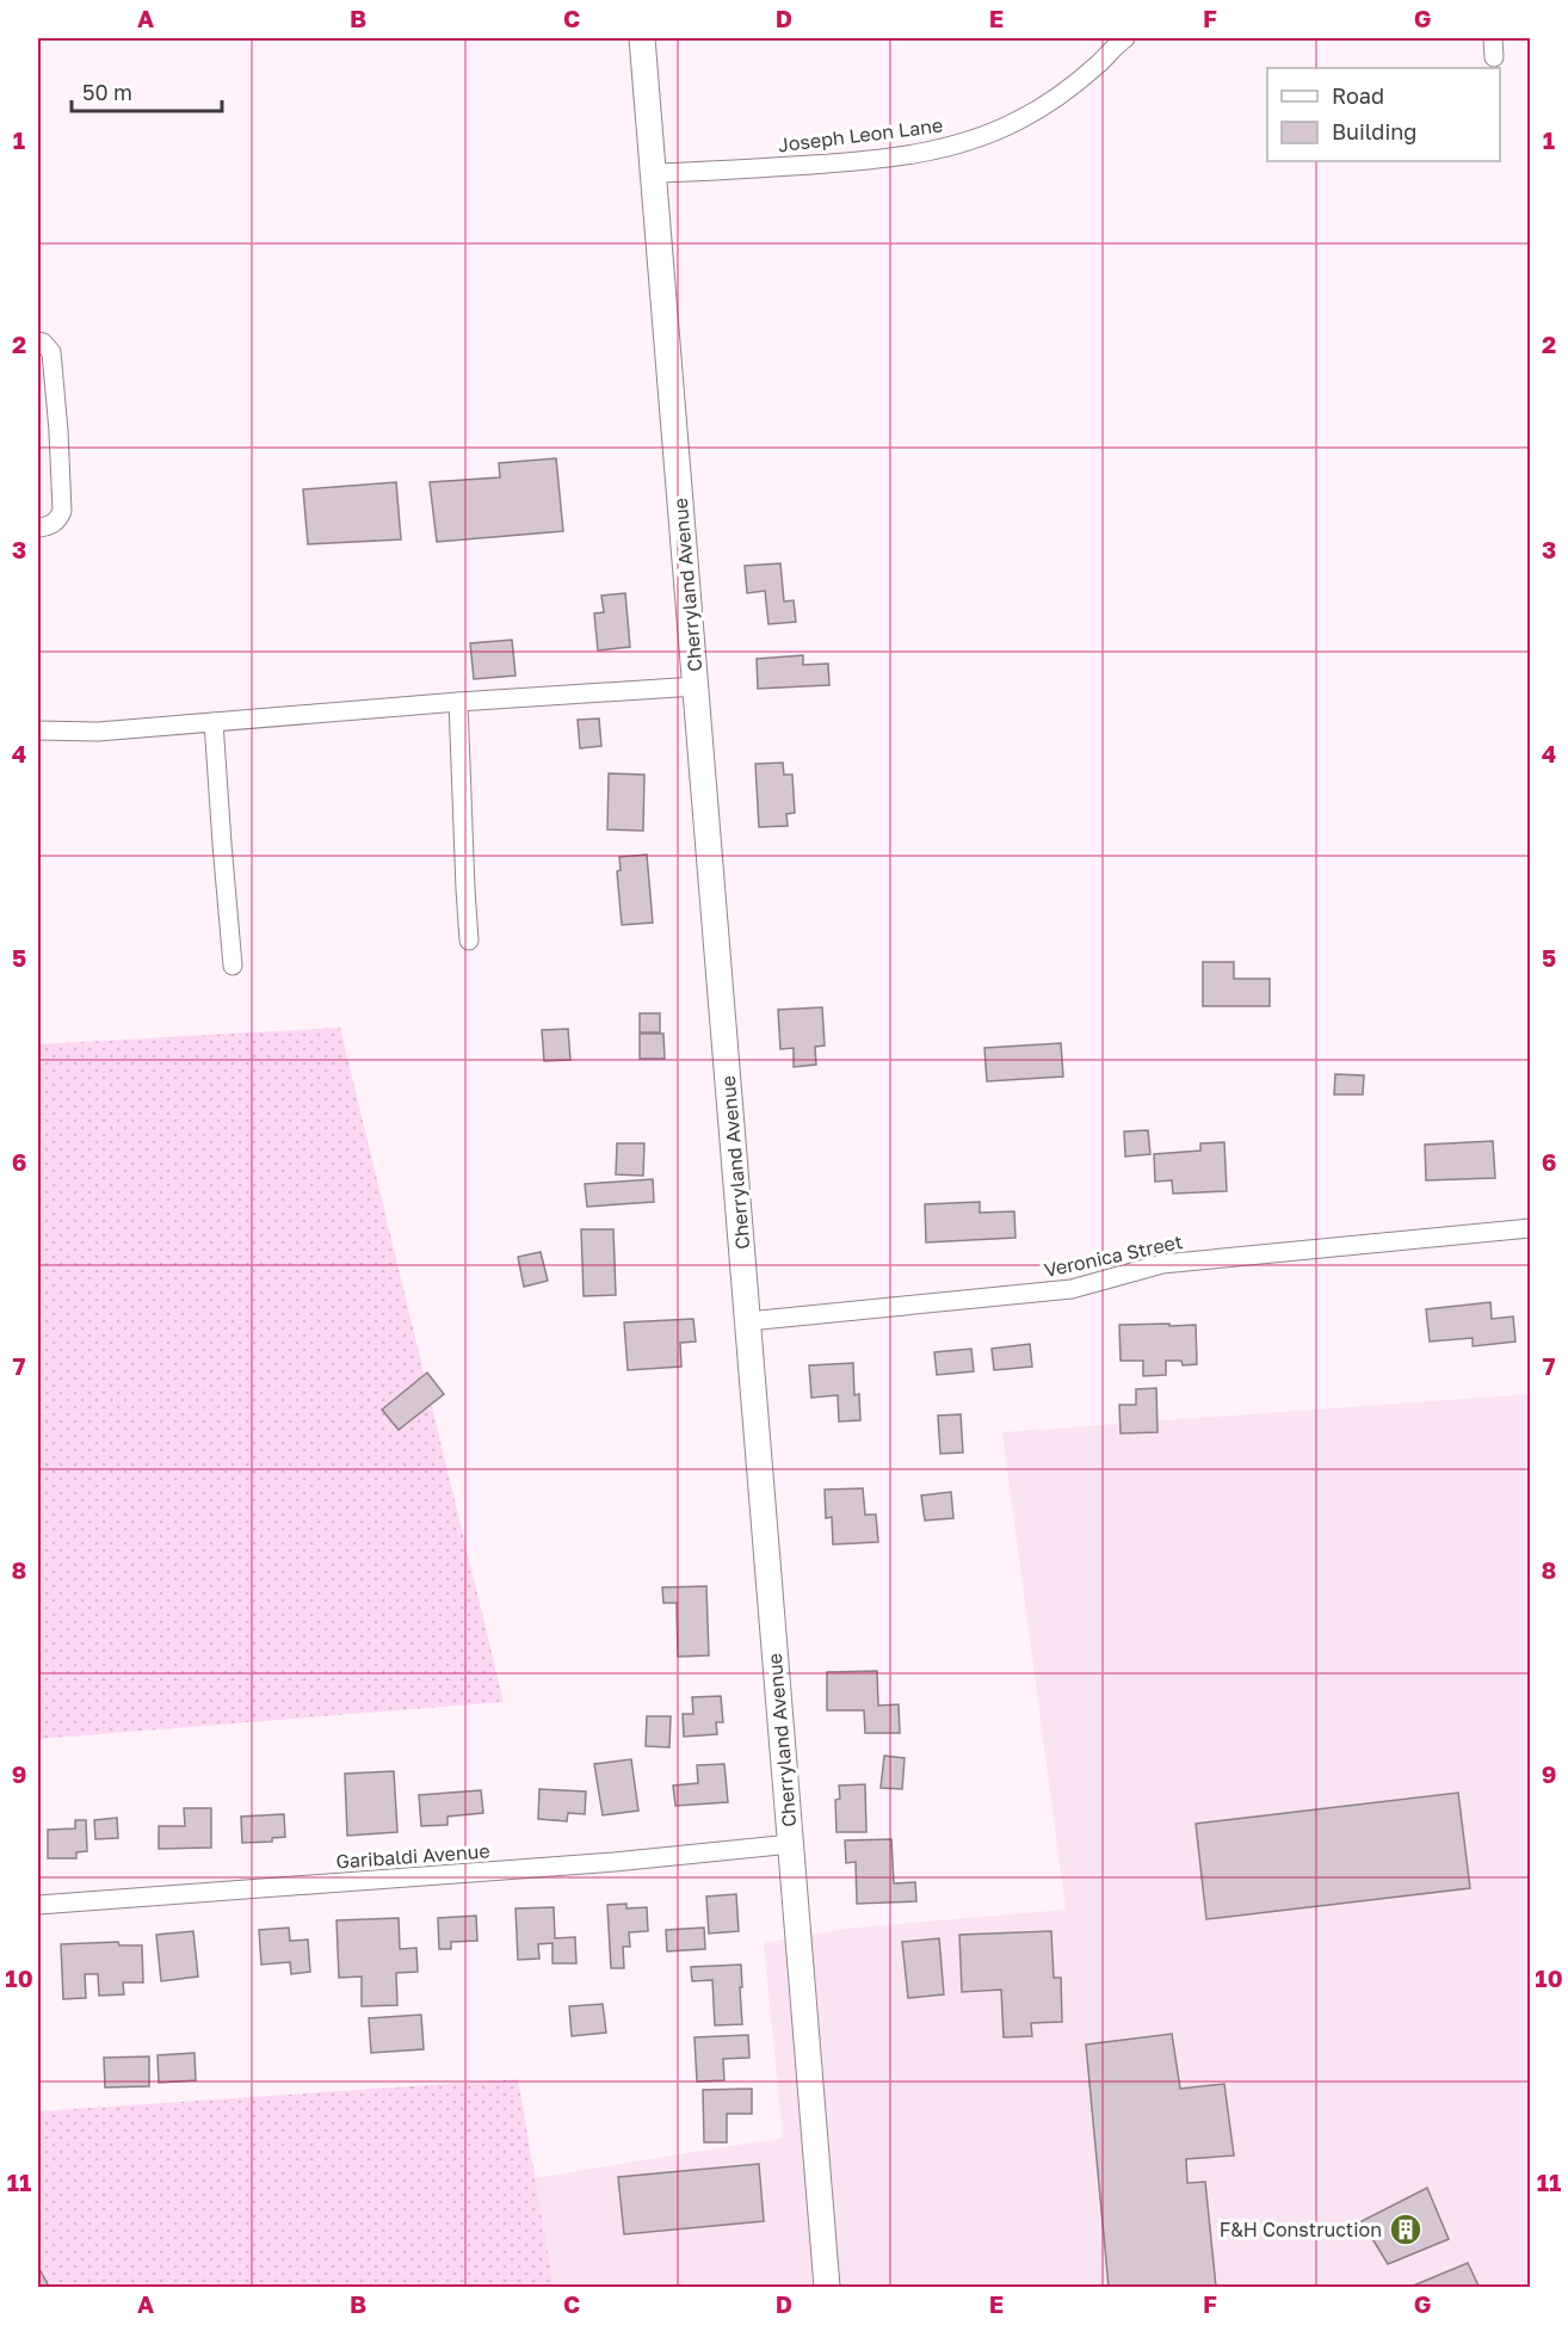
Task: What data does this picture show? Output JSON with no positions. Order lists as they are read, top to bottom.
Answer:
{
  "streets": {
    "street": [
      "Joseph Leon Lane",
      "Cherryland Avenue",
      "Veronica Street",
      "Garibaldi Avenue"
    ]
  },
  "crossings": [
    ["Joseph Leon Lane", "Cherryland Avenue"],
    ["Cherryland Avenue", "Veronica Street"],
    ["Cherryland Avenue", "Garibaldi Avenue"]
  ],
  "places": {
    "building": ["F&H Construction"]
  },
  "legend": ["Road", "Building"],
  "scale_bar": "50 m",
  "grid": {
    "columns": [
      "A",
      "B",
      "C",
      "D",
      "E",
      "F",
      "G"
    ],
    "rows": [
      "1",
      "2",
      "3",
      "4",
      "5",
      "6",
      "7",
      "8",
      "9",
      "10",
      "11"
    ]
  }
}
